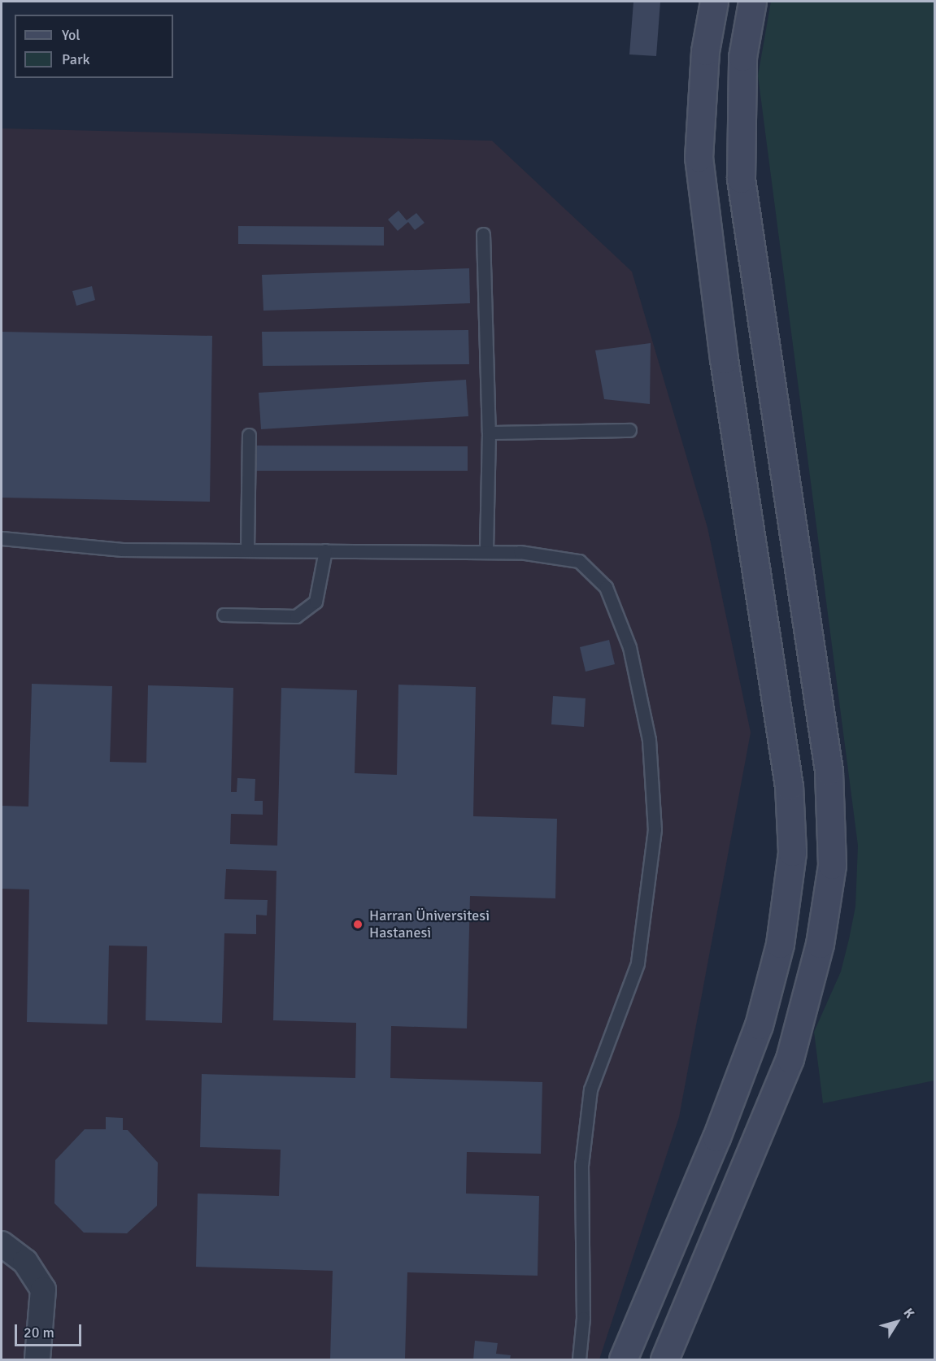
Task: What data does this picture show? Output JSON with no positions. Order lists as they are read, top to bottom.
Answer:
{
  "places": ["Harran Üniversitesi Hastanesi"],
  "legend": ["Yol", "Park"],
  "scale_bar": "20 m",
  "north": "top right"
}
